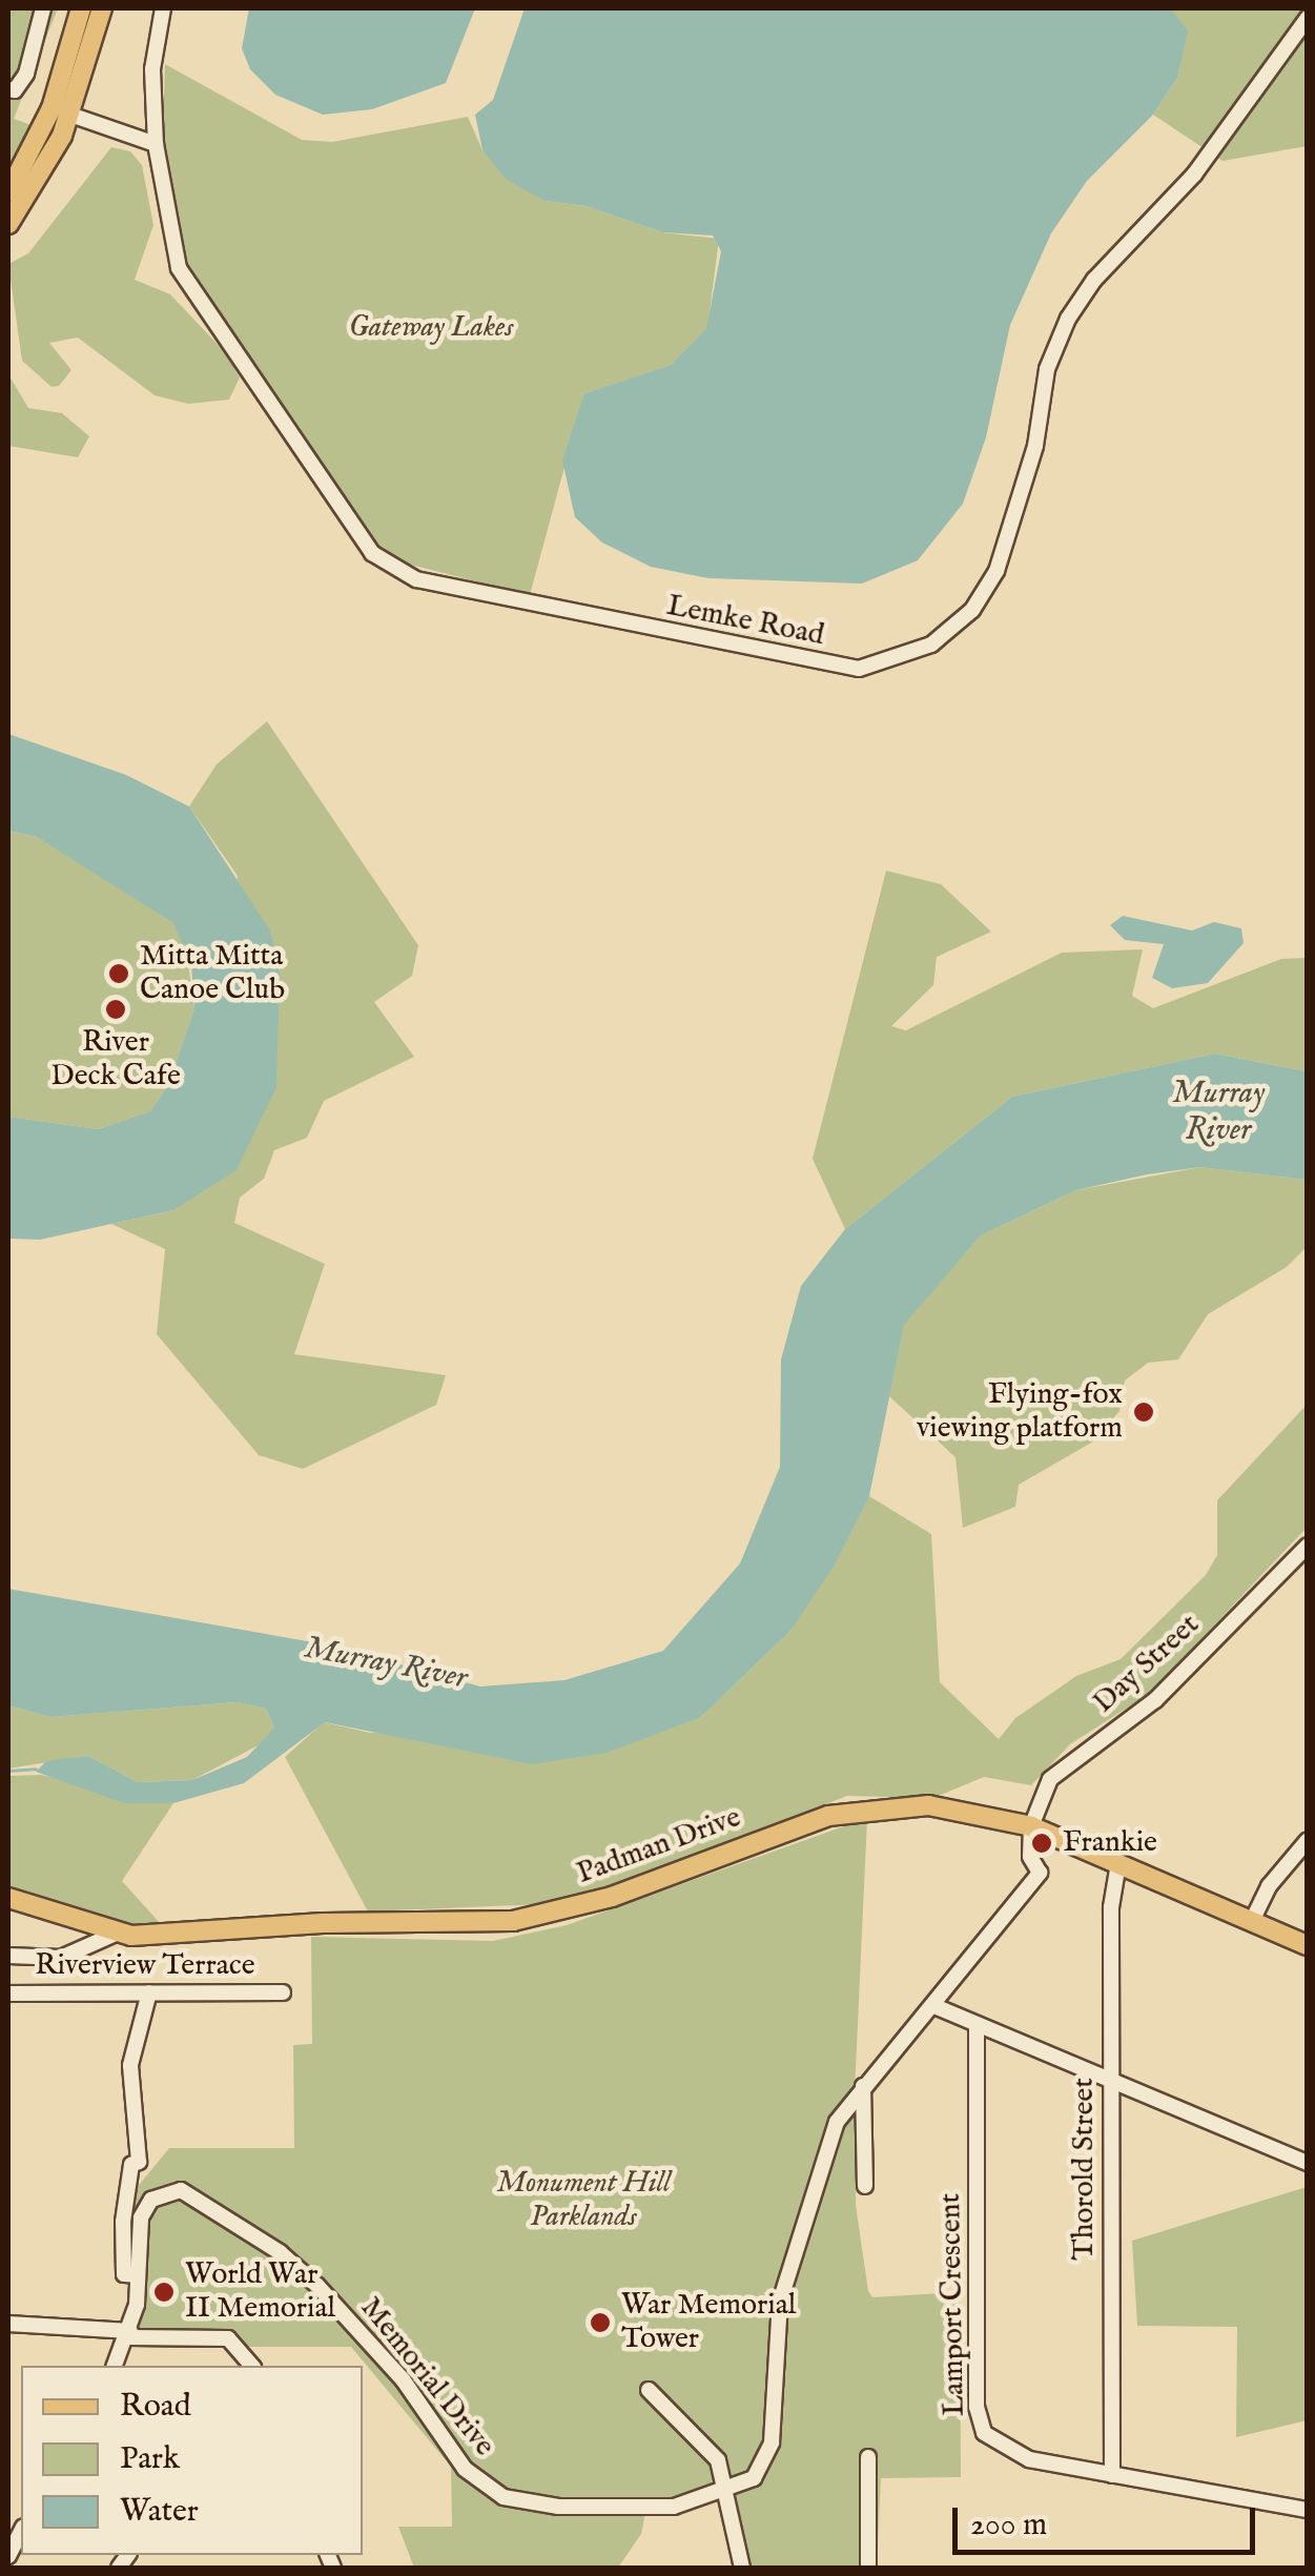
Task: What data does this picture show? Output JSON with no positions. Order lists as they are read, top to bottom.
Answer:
{
  "streets": {
    "main road": ["Padman Drive"],
    "street": [
      "Lemke Road",
      "Day Street",
      "Riverview Terrace",
      "Thorold Street",
      "Lamport Crescent",
      "Memorial Drive"
    ]
  },
  "crossings": [
    ["Day Street", "Padman Drive"],
    ["Day Street", "Memorial Drive"],
    ["Padman Drive", "Riverview Terrace"],
    ["Padman Drive", "Thorold Street"],
    ["Padman Drive", "Memorial Drive"],
    ["Thorold Street", "Lamport Crescent"]
  ],
  "water": ["Murray River"],
  "parks": ["Gateway Lakes", "Monument Hill Parklands"],
  "places": [
    "Mitta Mitta Canoe Club",
    "River Deck Cafe",
    "Flying-fox viewing platform",
    "Frankie",
    "World War II Memorial",
    "War Memorial Tower"
  ],
  "legend": ["Road", "Park", "Water"],
  "scale_bar": "200 m"
}
